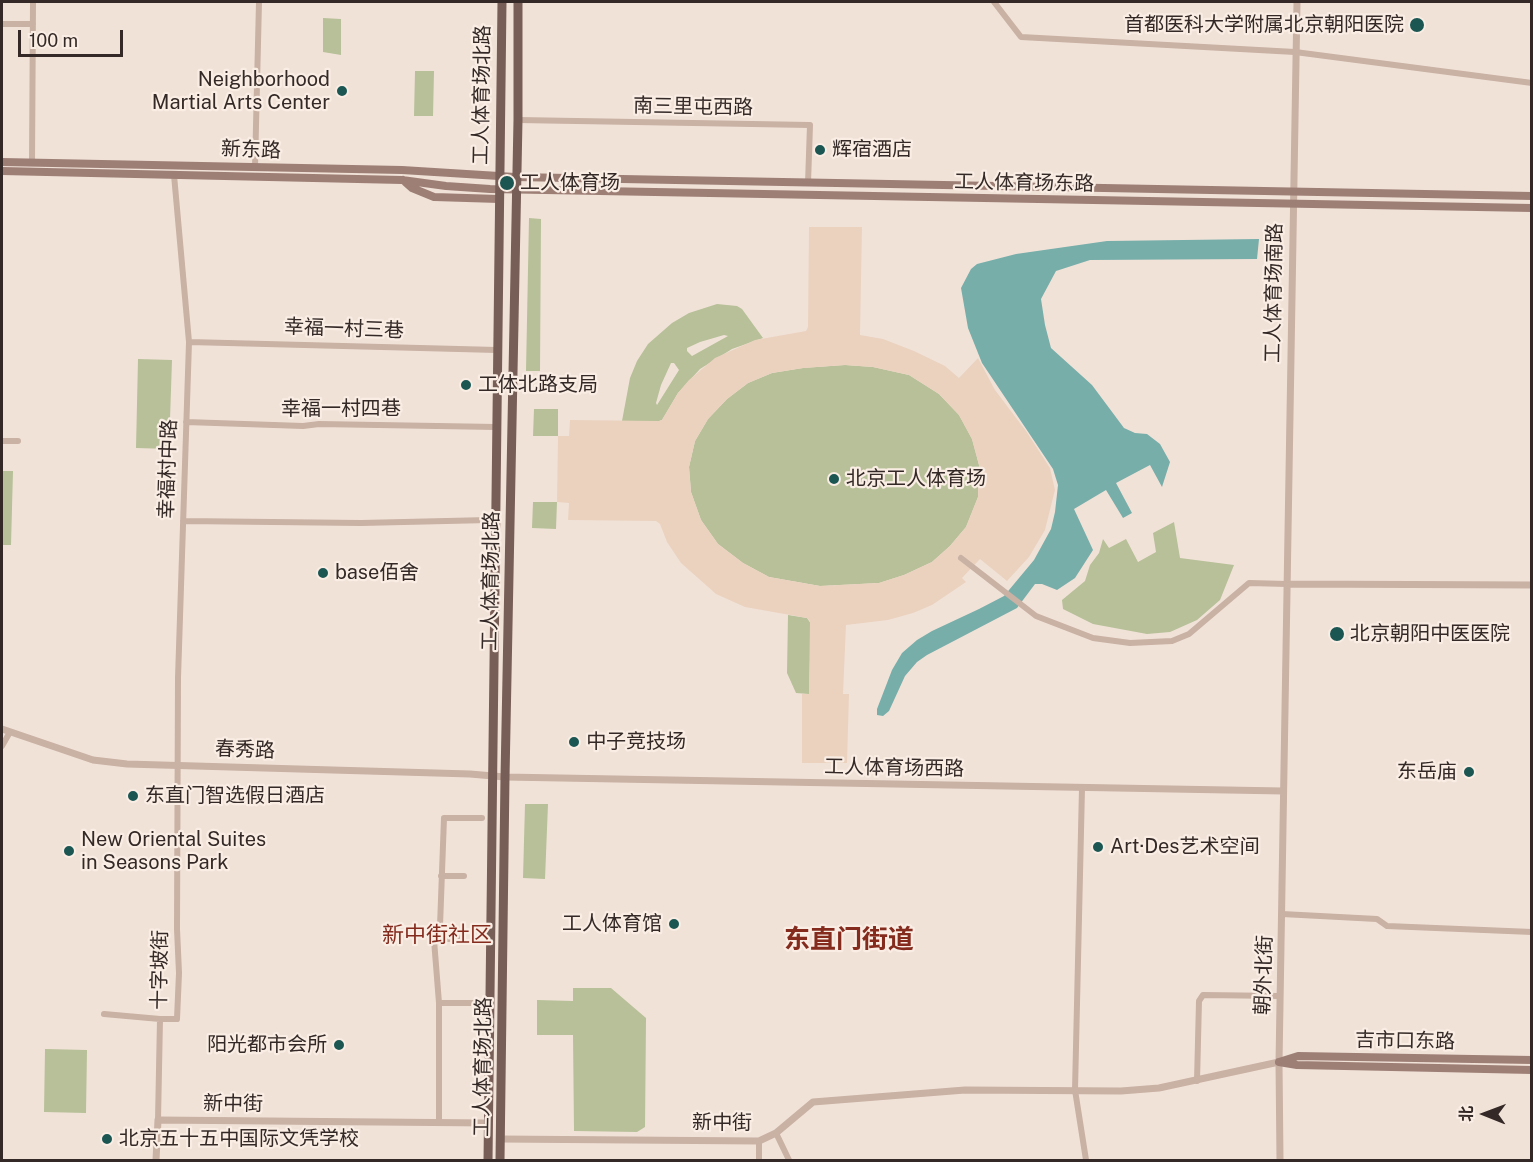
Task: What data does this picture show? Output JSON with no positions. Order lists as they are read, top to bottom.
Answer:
{
  "streets": {
    "main road": [
      "工人体育场北路",
      "新东路",
      "工人体育场东路",
      "吉市口东路"
    ],
    "street": [
      "南三里屯西路",
      "工人体育场南路",
      "幸福一村三巷",
      "幸福一村四巷",
      "幸福村中路",
      "春秀路",
      "工人体育场西路",
      "十字坡街",
      "朝外北街",
      "新中街"
    ]
  },
  "crossings": [
    ["工人体育场北路", "南三里屯西路"],
    ["工人体育场北路", "新东路"],
    ["工人体育场北路", "工人体育场东路"],
    ["工人体育场北路", "幸福一村三巷"],
    ["工人体育场北路", "幸福一村四巷"],
    ["工人体育场北路", "春秀路"],
    ["工人体育场北路", "工人体育场西路"],
    ["工人体育场北路", "新中街"],
    ["南三里屯西路", "工人体育场东路"],
    ["新东路", "工人体育场东路"],
    ["新东路", "幸福村中路"],
    ["工人体育场东路", "工人体育场南路"],
    ["工人体育场南路", "工人体育场西路"],
    ["工人体育场南路", "朝外北街"],
    ["幸福一村三巷", "幸福村中路"],
    ["幸福一村四巷", "幸福村中路"],
    ["幸福村中路", "春秀路"],
    ["幸福村中路", "十字坡街"],
    ["春秀路", "工人体育场西路"],
    ["春秀路", "十字坡街"],
    ["工人体育场西路", "朝外北街"],
    ["十字坡街", "新中街"],
    ["朝外北街", "吉市口东路"],
    ["吉市口东路", "新中街"]
  ],
  "districts": ["新中街社区", "东直门街道"],
  "places": [
    "首都医科大学附属北京朝阳医院",
    "Neighborhood Martial Arts Center",
    "辉宿酒店",
    "工人体育场",
    "工体北路支局",
    "北京工人体育场",
    "base佰舍",
    "北京朝阳中医医院",
    "中子竞技场",
    "东岳庙",
    "东直门智选假日酒店",
    "Art·Des艺术空间",
    "New Oriental Suites in Seasons Park",
    "工人体育馆",
    "阳光都市会所",
    "北京五十五中国际文凭学校"
  ],
  "scale_bar": "100 m",
  "north": "left"
}
